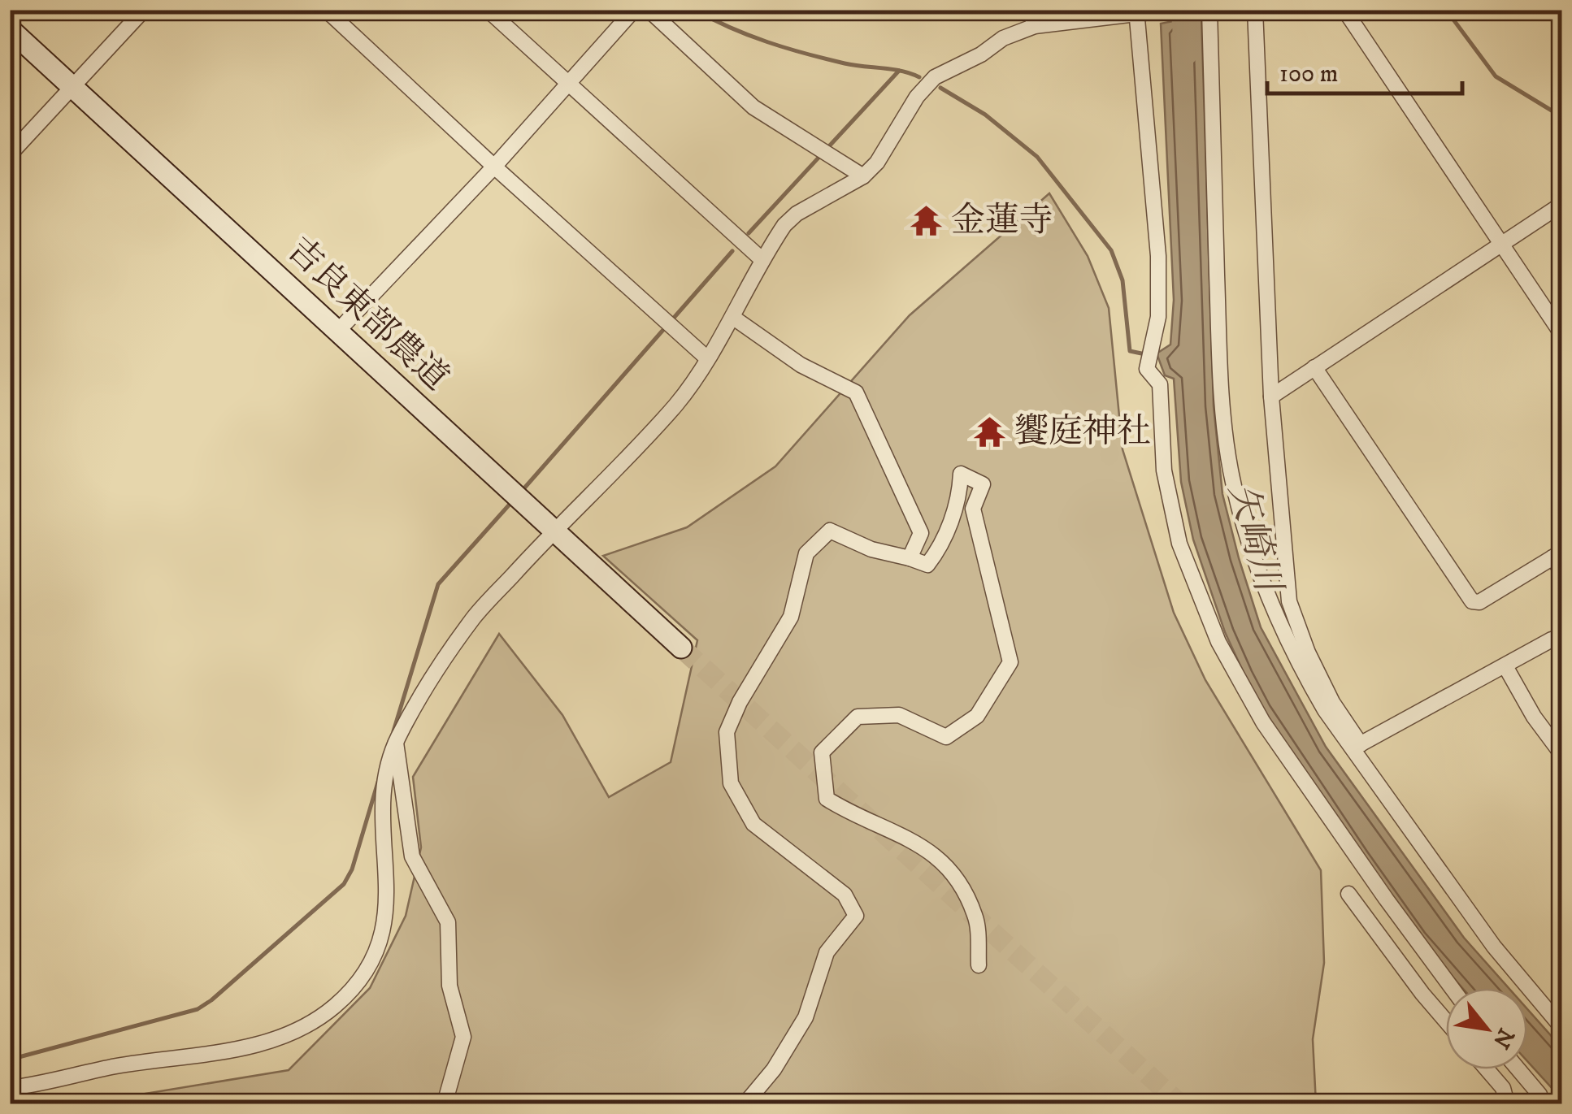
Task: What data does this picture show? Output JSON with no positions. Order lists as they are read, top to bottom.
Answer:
{
  "streets": {
    "street": ["吉良東部農道"]
  },
  "water": ["矢崎川"],
  "places": {
    "temple": ["金蓮寺", "饗庭神社"]
  },
  "scale_bar": "100 m",
  "north": "bottom right"
}
